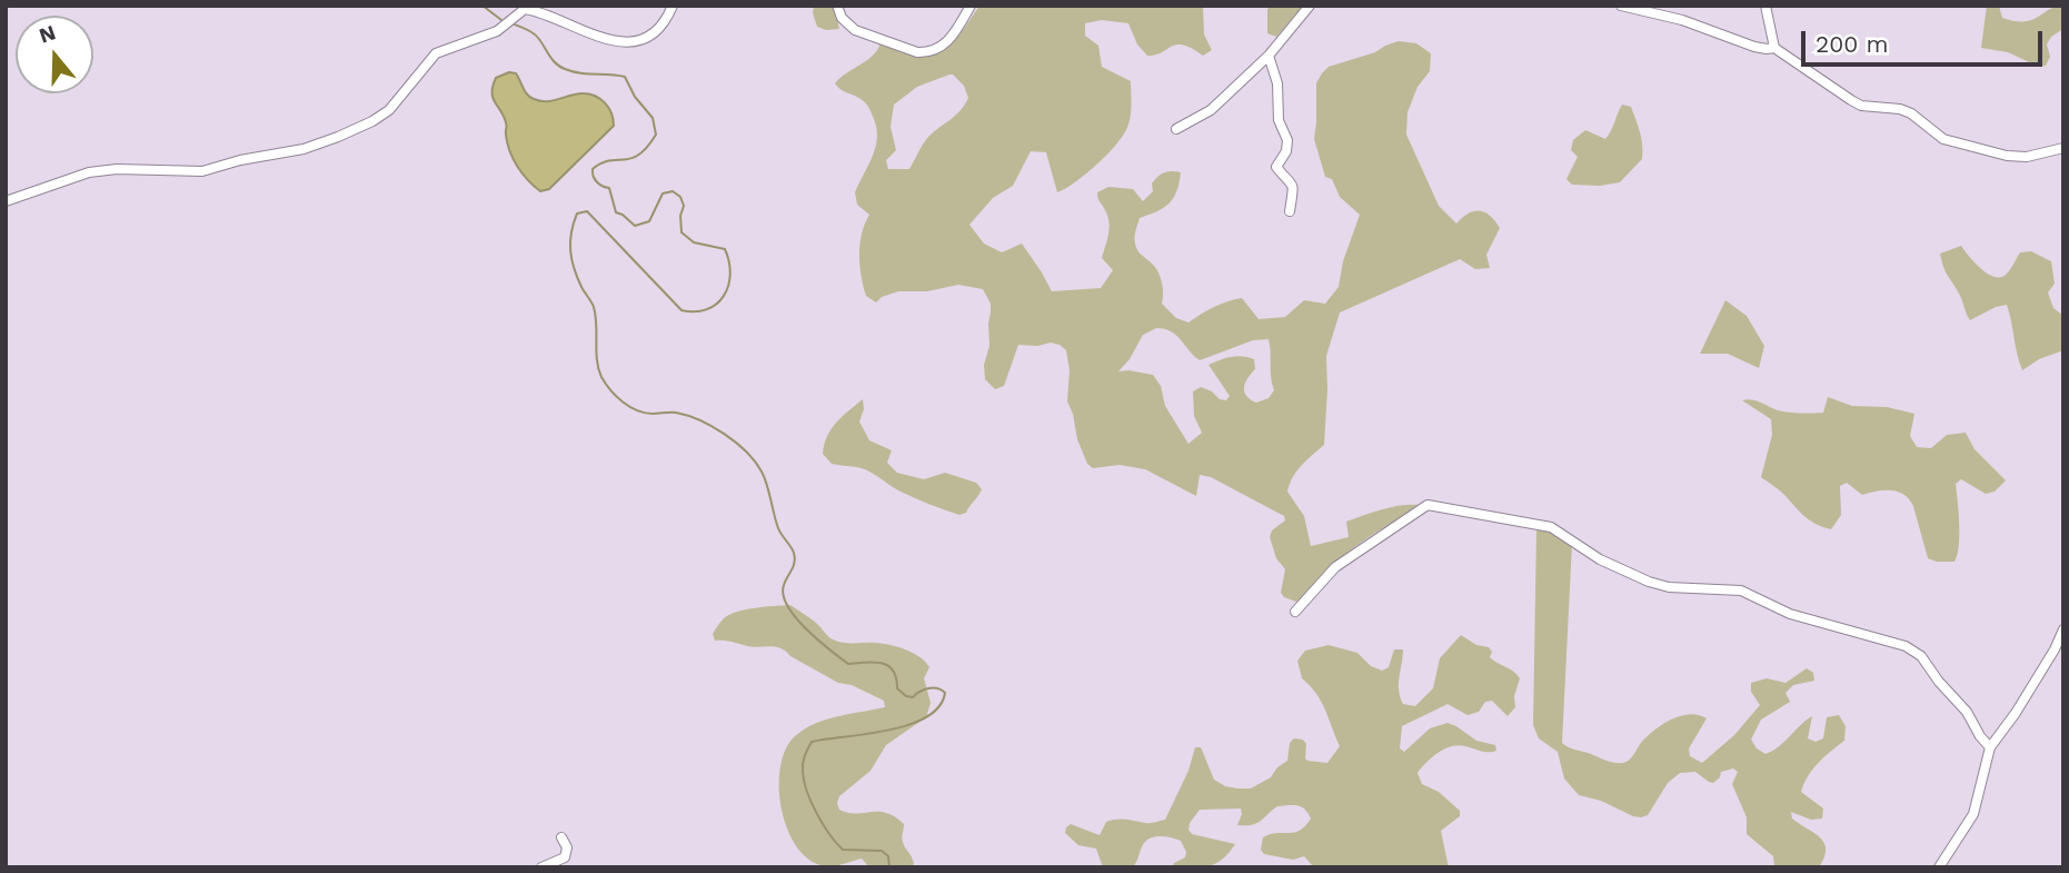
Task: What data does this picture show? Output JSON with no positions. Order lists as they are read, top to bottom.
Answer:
{
  "scale_bar": "200 m",
  "north": "top"
}
